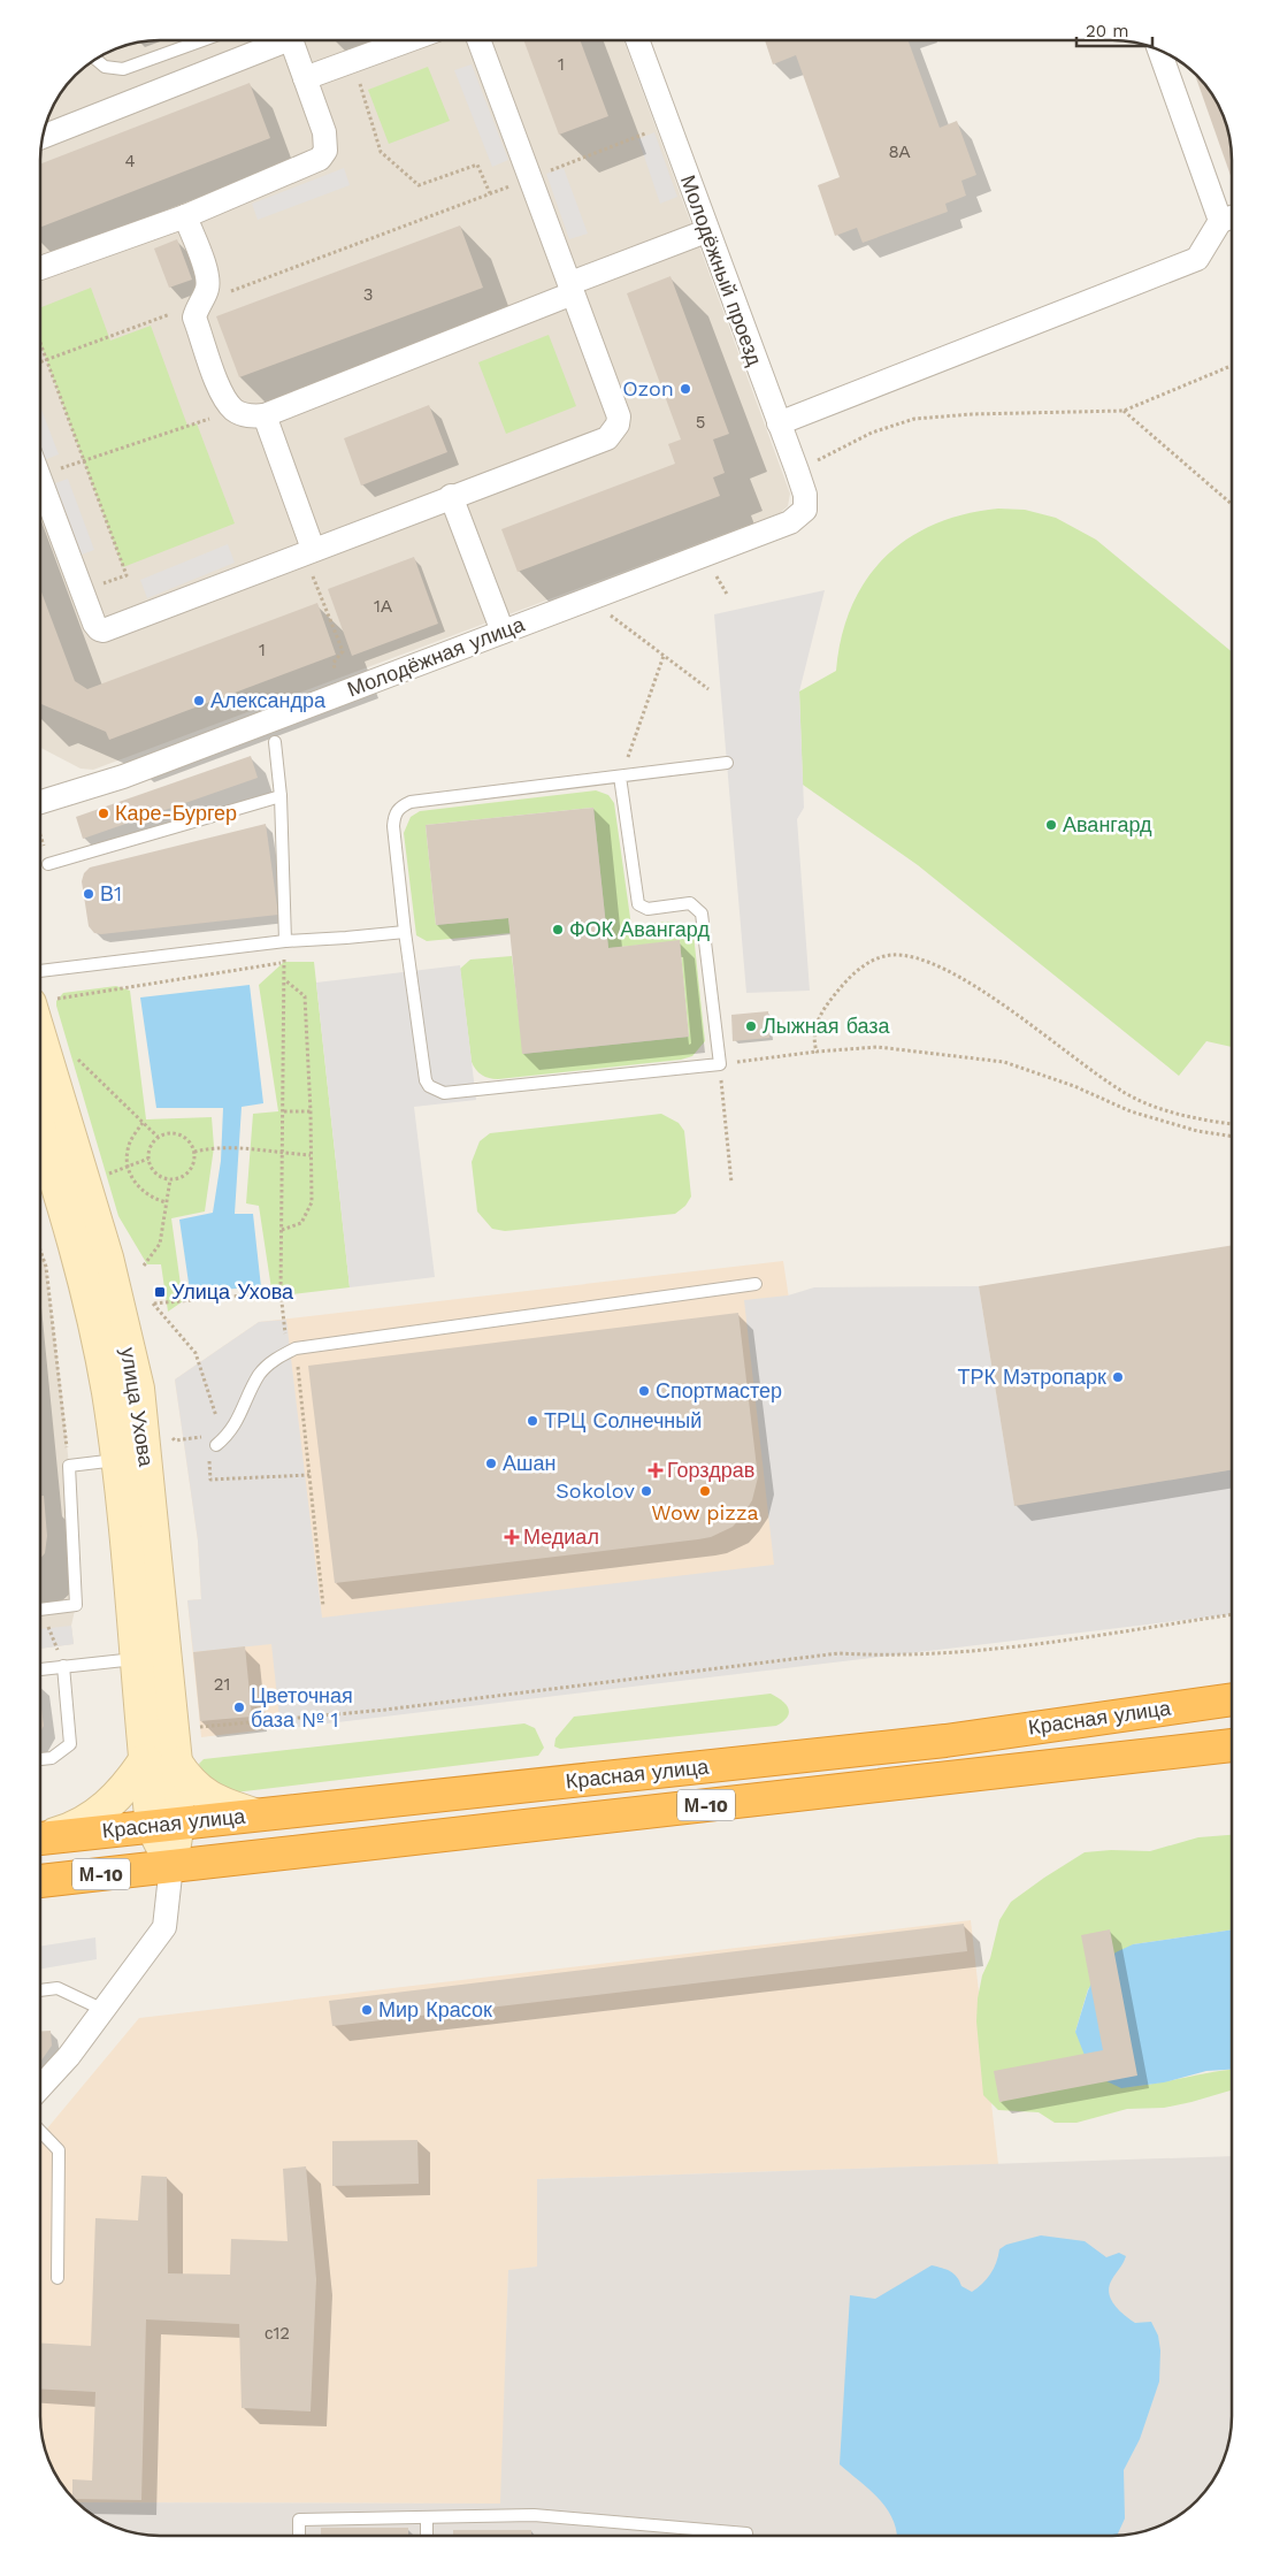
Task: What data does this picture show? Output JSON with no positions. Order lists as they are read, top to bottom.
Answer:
{
  "streets": {
    "highway": ["Красная улица", "М-10"],
    "street": ["Молодёжный проезд", "Молодёжная улица", "улица Ухова"]
  },
  "crossings": [
    ["Молодёжный проезд", "Молодёжная улица"],
    ["улица Ухова", "Красная улица"]
  ],
  "places": {
    "other": [
      "Ozon",
      "Александра",
      "Каре-Бургер",
      "Авангард",
      "В1",
      "ФОК Авангард",
      "Лыжная база",
      "ТРК Мэтропарк",
      "Спортмастер",
      "ТРЦ Солнечный",
      "Ашан",
      "Sokolov",
      "Wow pizza",
      "Цветочная база № 1",
      "Мир Красок"
    ],
    "transit": ["Улица Ухова"],
    "health": ["Горздрав", "Медиал"]
  },
  "house_numbers": [
    "1",
    "8А",
    "4",
    "3",
    "5",
    "1А",
    "1",
    "21",
    "с12"
  ],
  "scale_bar": "20 m"
}
